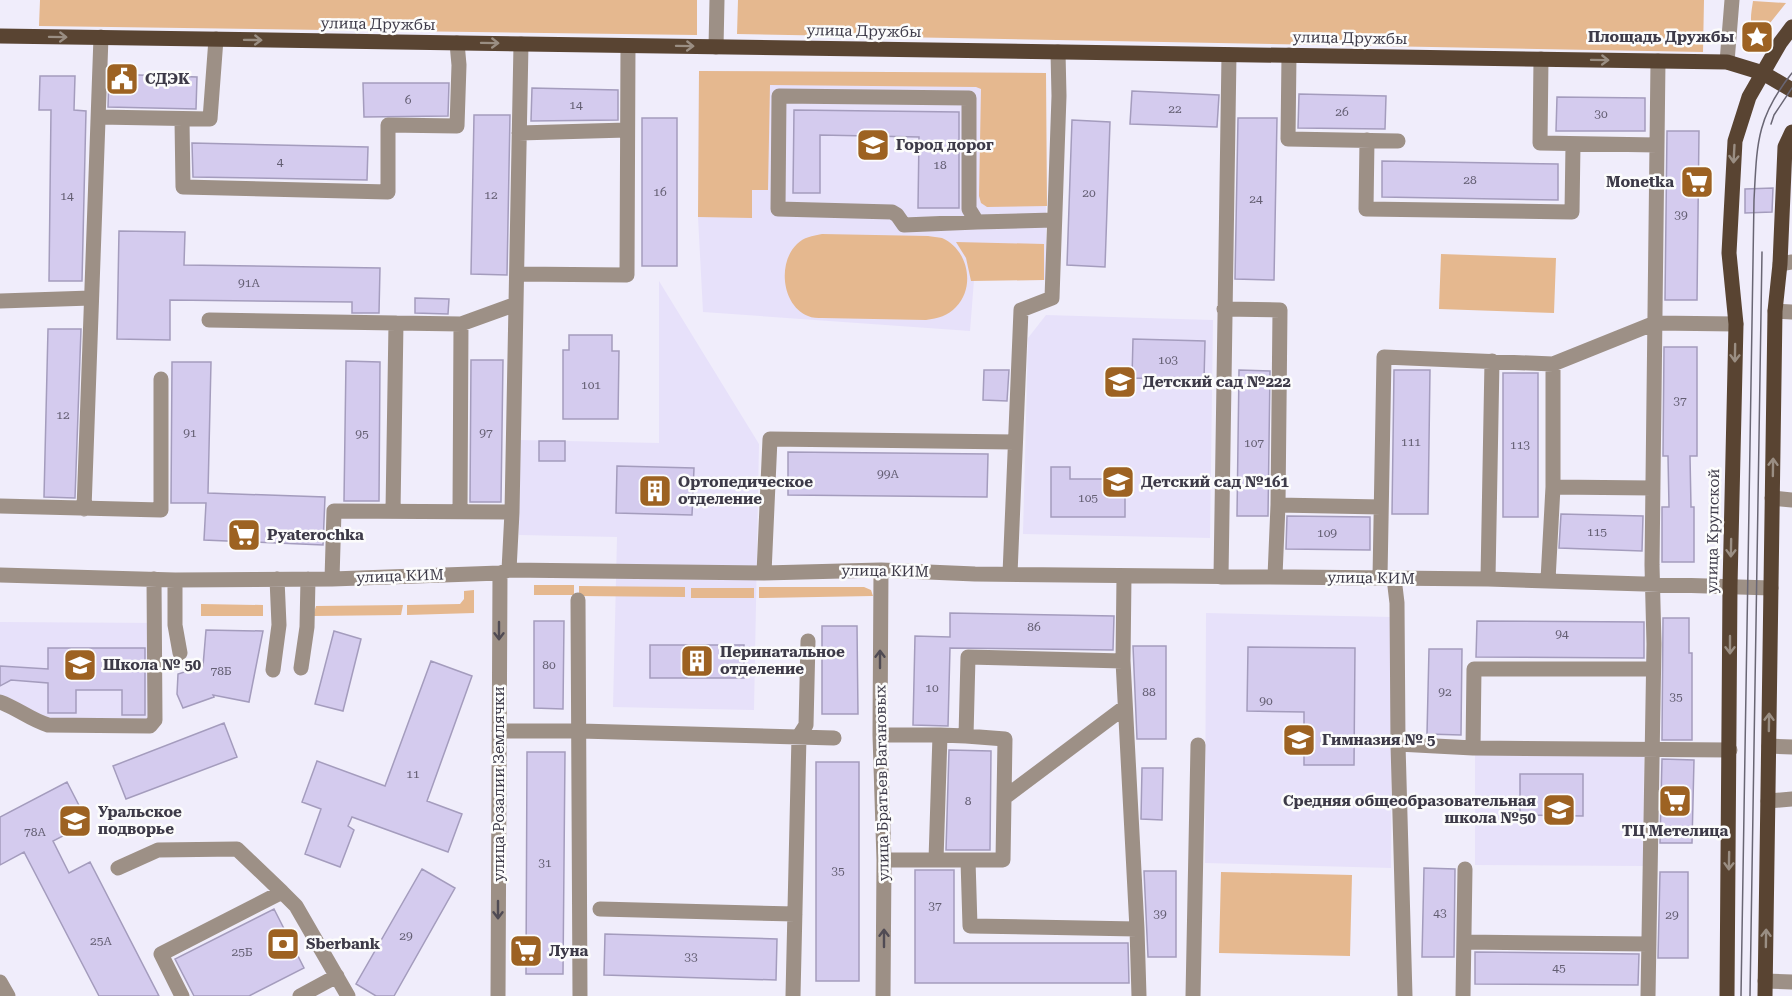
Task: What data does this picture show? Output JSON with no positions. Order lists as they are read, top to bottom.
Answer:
{
  "streets": {
    "main road": ["улица Дружбы", "улица Крупской"],
    "street": ["улица КИМ", "улица Братьев Вагановых", "улица Розалии Землячки"]
  },
  "crossings": [
    ["улица Дружбы", "улица Розалии Землячки"],
    ["улица Крупской", "улица КИМ"],
    ["улица КИМ", "улица Братьев Вагановых"],
    ["улица КИМ", "улица Розалии Землячки"]
  ],
  "one_way": ["улица Дружбы"],
  "places": {
    "place": ["Площадь Дружбы"],
    "public building": ["СДЭК"],
    "school or university": [
      "Город дорог",
      "Детский сад №222",
      "Детский сад №161",
      "Школа № 50",
      "Гимназия № 5",
      "Средняя общеобразовательная школа №50",
      "Уральское подворье"
    ],
    "supermarket": [
      "Monetka",
      "Pyaterochka",
      "ТЦ Метелица",
      "Луна"
    ],
    "building": ["Ортопедическое отделение", "Перинатальное отделение"],
    "bank": ["Sberbank"]
  },
  "house_numbers": [
    "6",
    "14",
    "22",
    "26",
    "30",
    "4",
    "18",
    "28",
    "16",
    "20",
    "12",
    "14",
    "24",
    "39",
    "91А",
    "103",
    "101",
    "37",
    "12",
    "91",
    "97",
    "95",
    "111",
    "107",
    "113",
    "99А",
    "105",
    "115",
    "109",
    "86",
    "94",
    "80",
    "78Б",
    "10",
    "88",
    "92",
    "35",
    "90",
    "11",
    "8",
    "78А",
    "31",
    "35",
    "37",
    "43",
    "39",
    "29",
    "29",
    "25А",
    "25Б",
    "33",
    "45"
  ]
}
